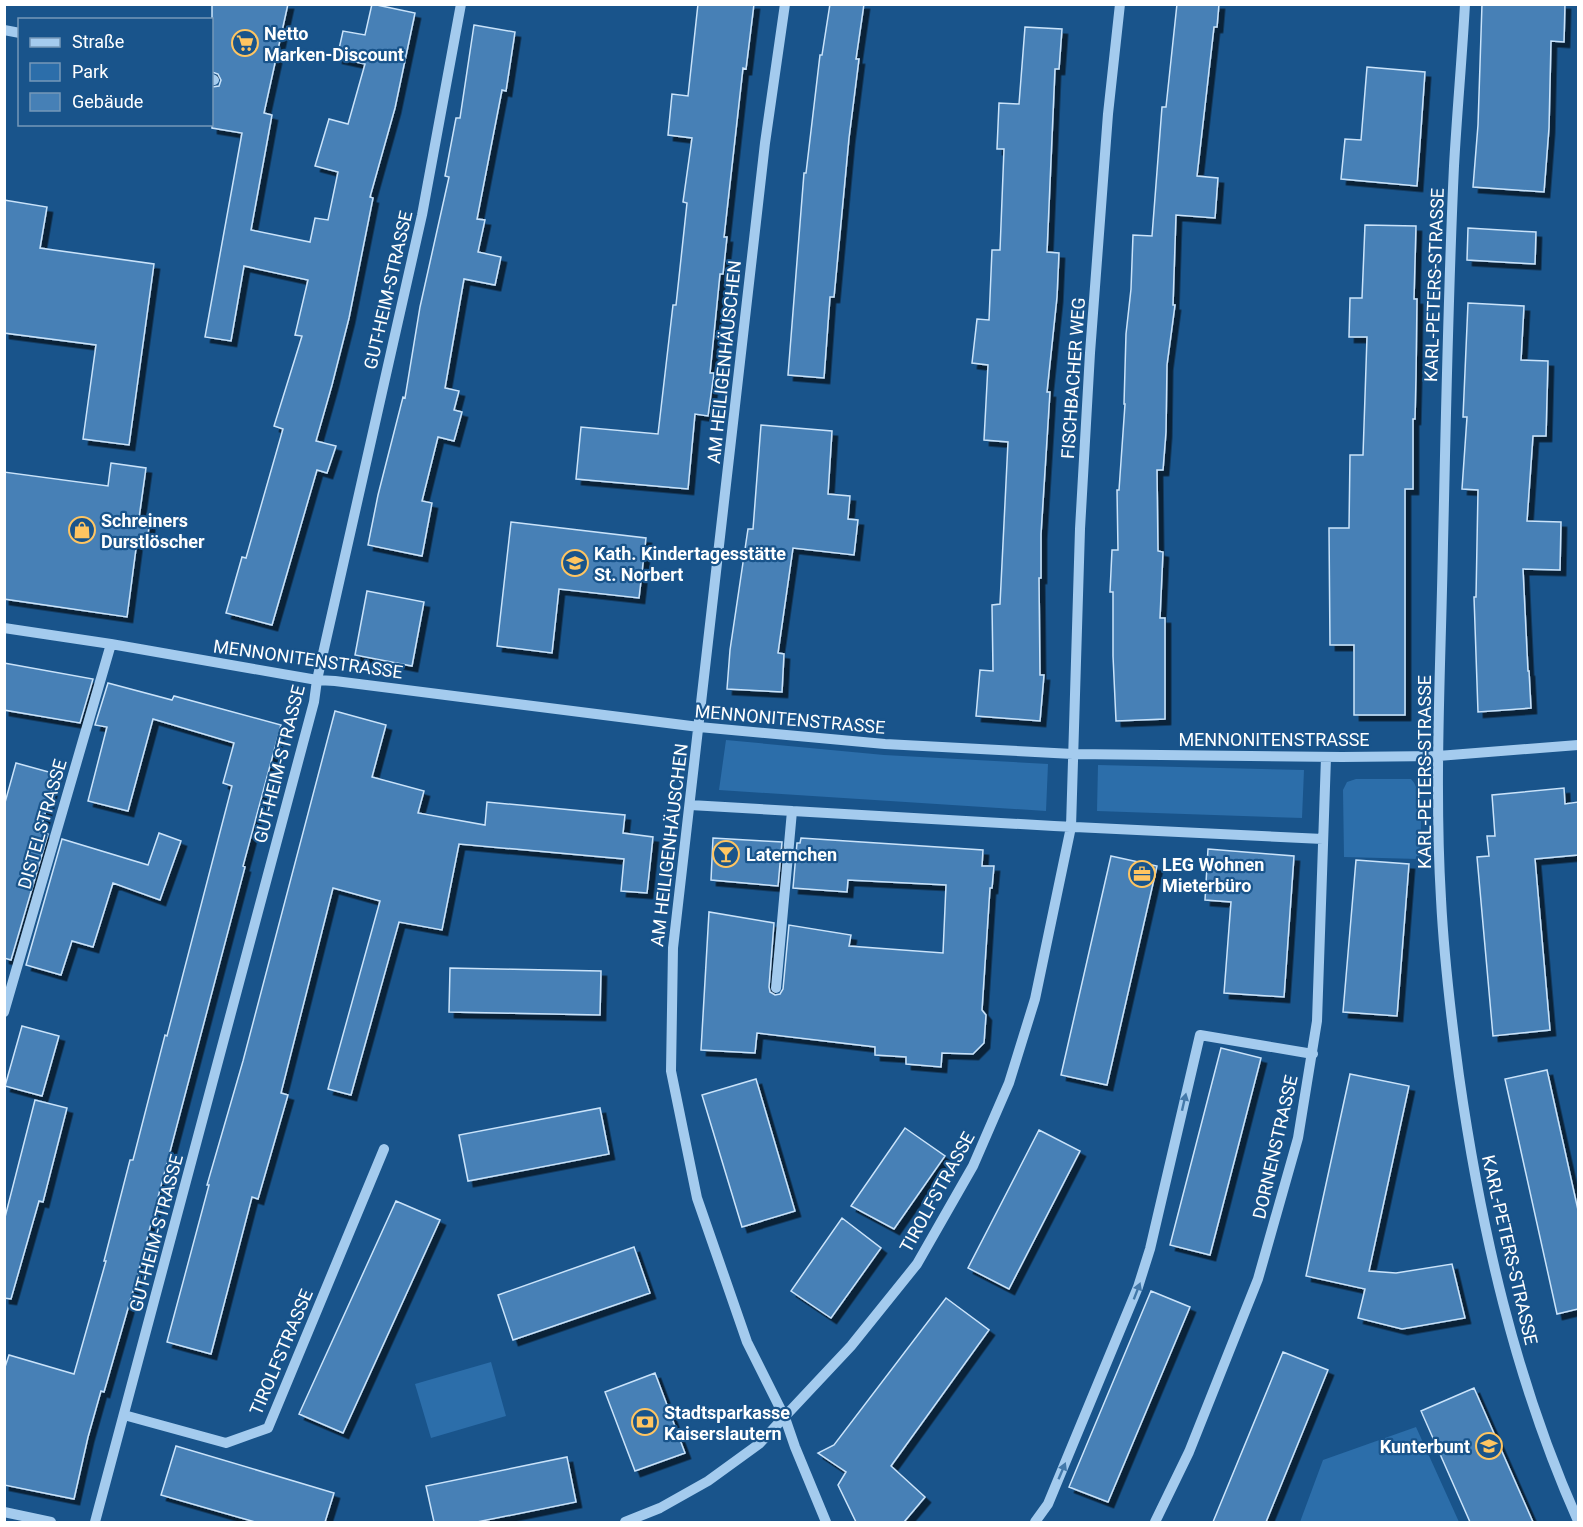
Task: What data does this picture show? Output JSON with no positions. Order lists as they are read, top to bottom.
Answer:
{
  "streets": {
    "street": [
      "KARL-PETERS-STRASSE",
      "GUT-HEIM-STRASSE",
      "AM HEILIGENHÄUSCHEN",
      "FISCHBACHER WEG",
      "MENNONITENSTRASSE",
      "DISTELSTRASSE",
      "DORNENSTRASSE",
      "TIROLFSTRASSE"
    ]
  },
  "crossings": [
    ["KARL-PETERS-STRASSE", "MENNONITENSTRASSE"],
    ["GUT-HEIM-STRASSE", "MENNONITENSTRASSE"],
    ["GUT-HEIM-STRASSE", "TIROLFSTRASSE"],
    ["AM HEILIGENHÄUSCHEN", "MENNONITENSTRASSE"],
    ["AM HEILIGENHÄUSCHEN", "TIROLFSTRASSE"],
    ["FISCHBACHER WEG", "MENNONITENSTRASSE"],
    ["FISCHBACHER WEG", "TIROLFSTRASSE"],
    ["MENNONITENSTRASSE", "DISTELSTRASSE"],
    ["MENNONITENSTRASSE", "DORNENSTRASSE"],
    ["MENNONITENSTRASSE", "TIROLFSTRASSE"]
  ],
  "places": {
    "supermarket": ["Netto Marken-Discount"],
    "shop": ["Schreiners Durstlöscher"],
    "school or university": ["Kath. Kindertagesstätte St. Norbert", "Kunterbunt"],
    "bar": ["Laternchen"],
    "office": ["LEG Wohnen Mieterbüro"],
    "bank": ["Stadtsparkasse Kaiserslautern"]
  },
  "legend": ["Straße", "Park", "Gebäude"]
}
